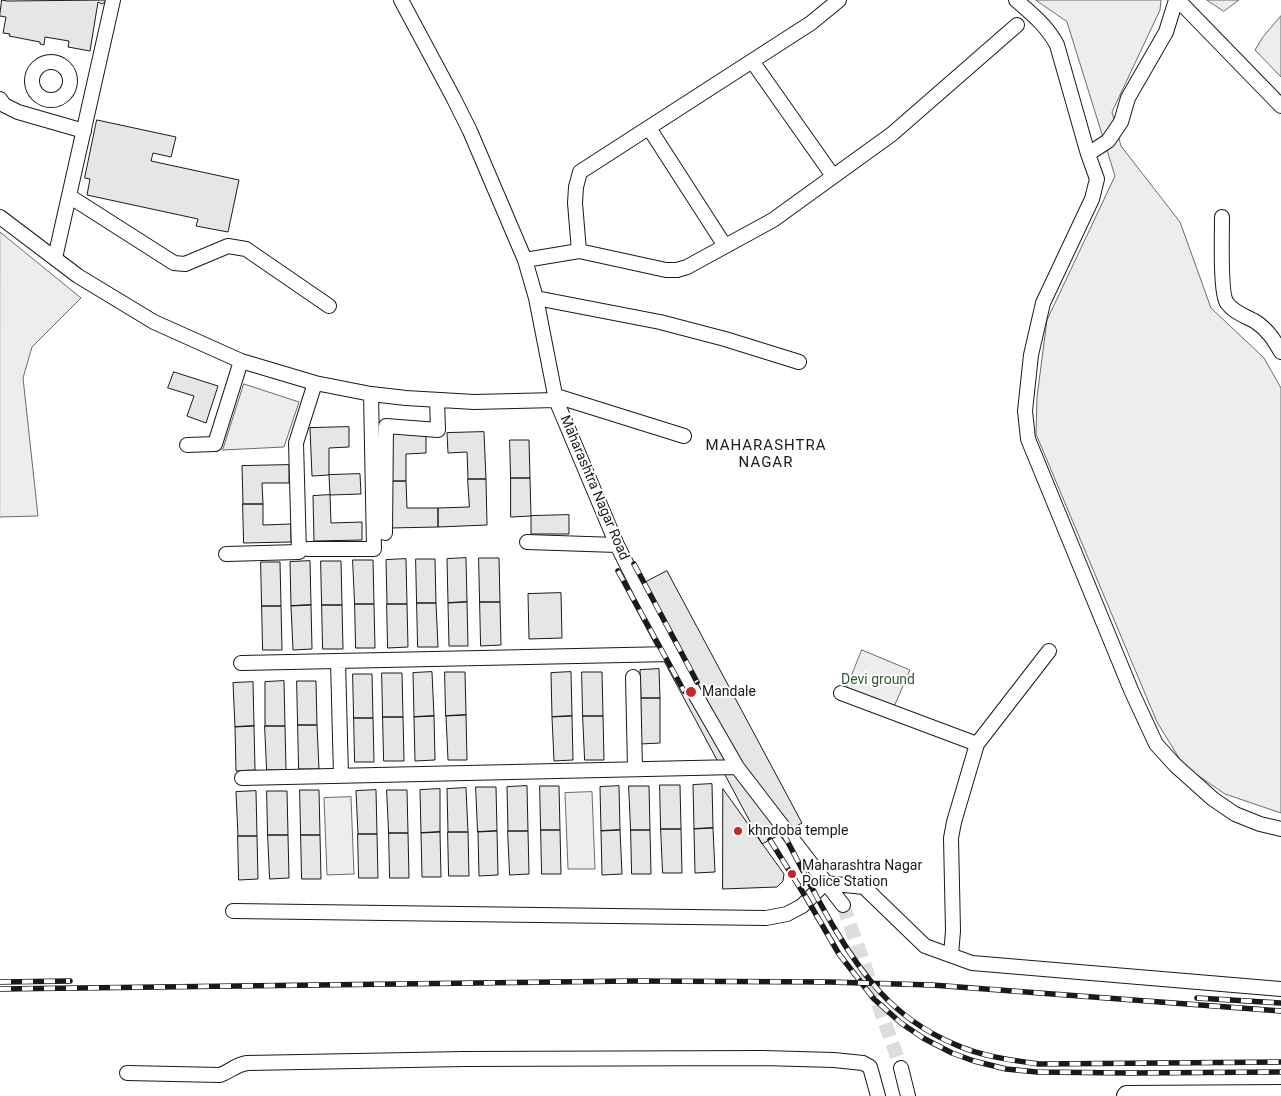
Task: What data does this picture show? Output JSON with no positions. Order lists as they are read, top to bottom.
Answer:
{
  "streets": {
    "street": ["Maharashtra Nagar Road"]
  },
  "districts": ["MAHARASHTRA NAGAR"],
  "parks": ["Devi ground"],
  "places": ["Mandale", "khndoba temple", "Maharashtra Nagar Police Station"]
}
